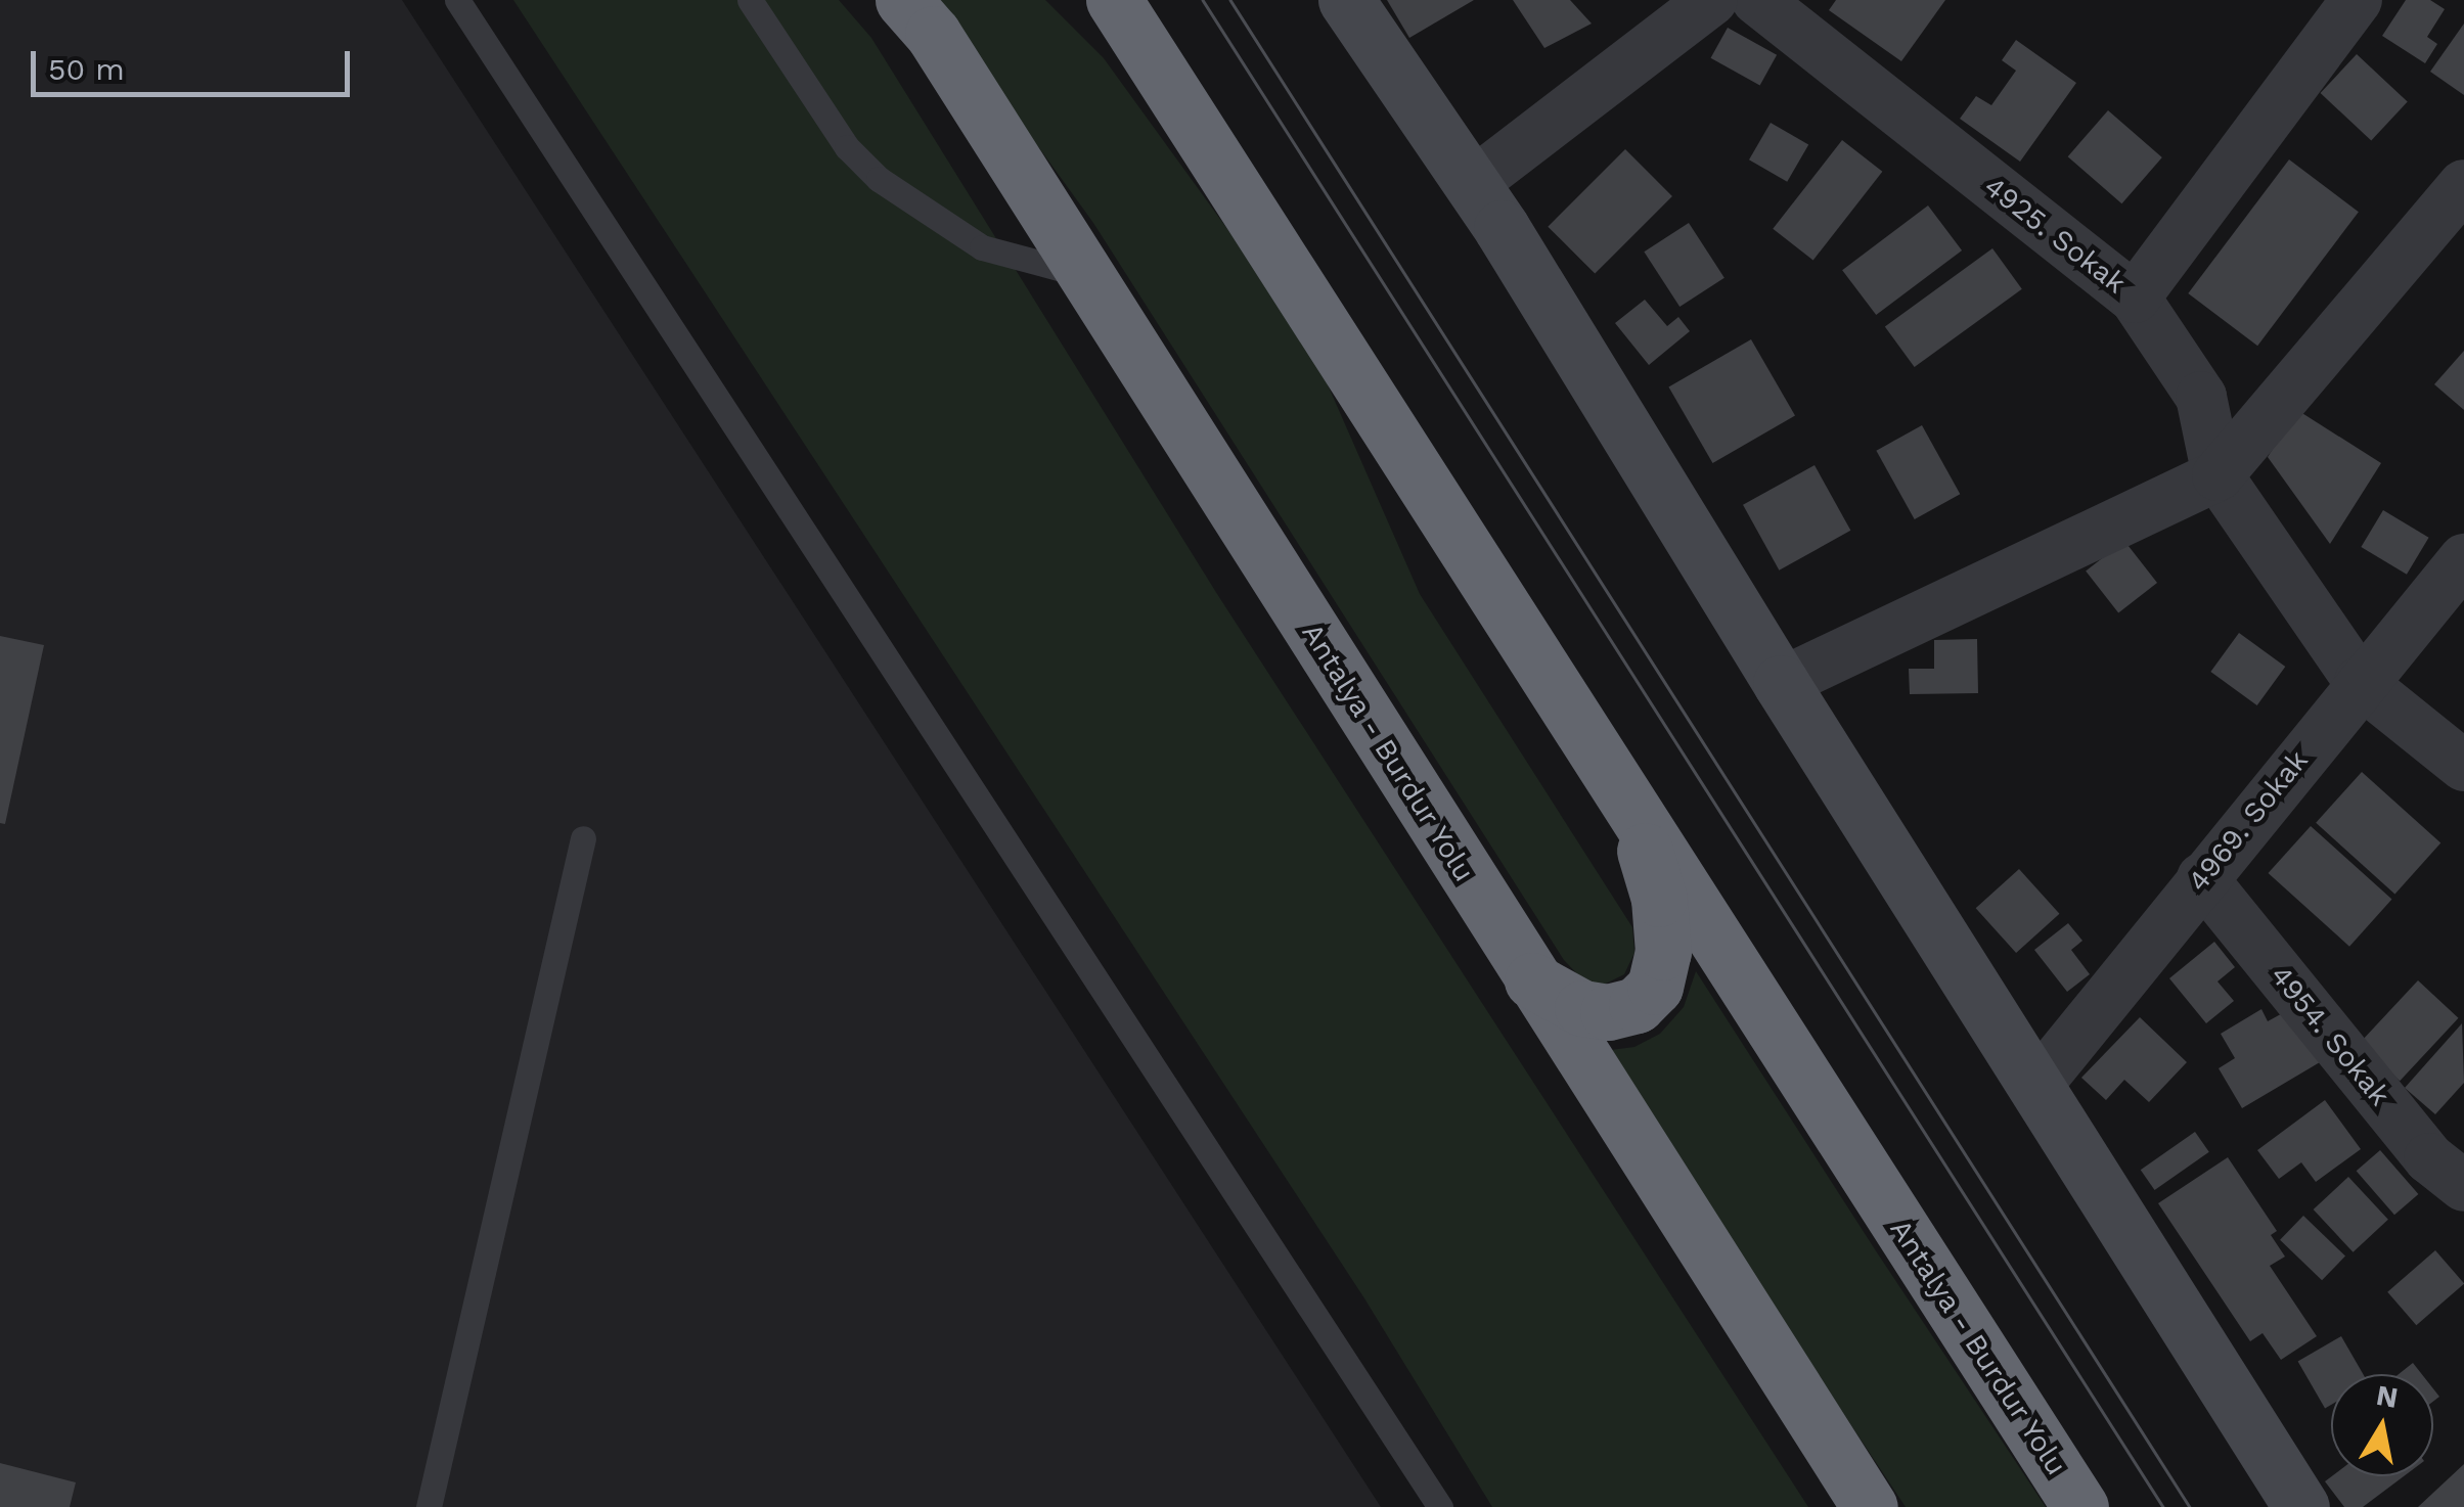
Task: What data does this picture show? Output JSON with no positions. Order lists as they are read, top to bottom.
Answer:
{
  "streets": {
    "highway": ["Antalya - Burdur Yolu"],
    "street": ["4925. Sokak", "4969. Sokak", "4954. Sokak"]
  },
  "crossings": [
    ["4925. Sokak", "4969. Sokak"],
    ["4969. Sokak", "4954. Sokak"]
  ],
  "scale_bar": "50 m",
  "north": "top"
}
